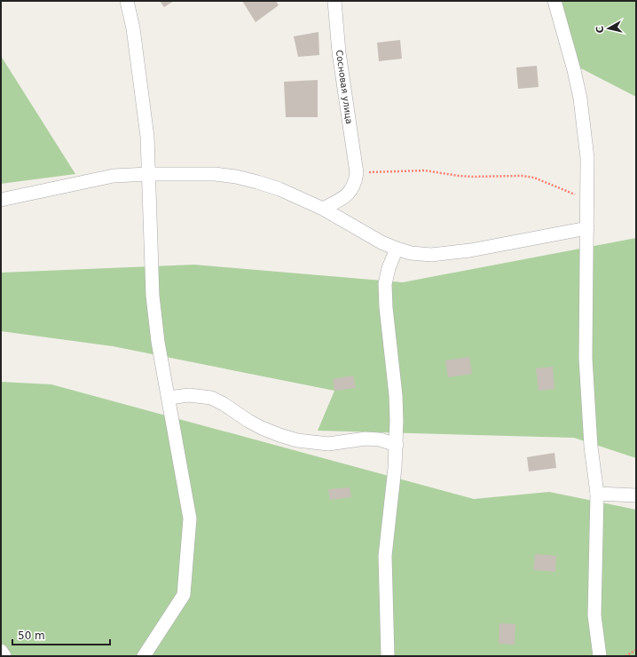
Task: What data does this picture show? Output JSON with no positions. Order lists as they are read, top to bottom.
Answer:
{
  "streets": {
    "street": ["Сосновая улица"]
  },
  "scale_bar": "50 m",
  "north": "left"
}
